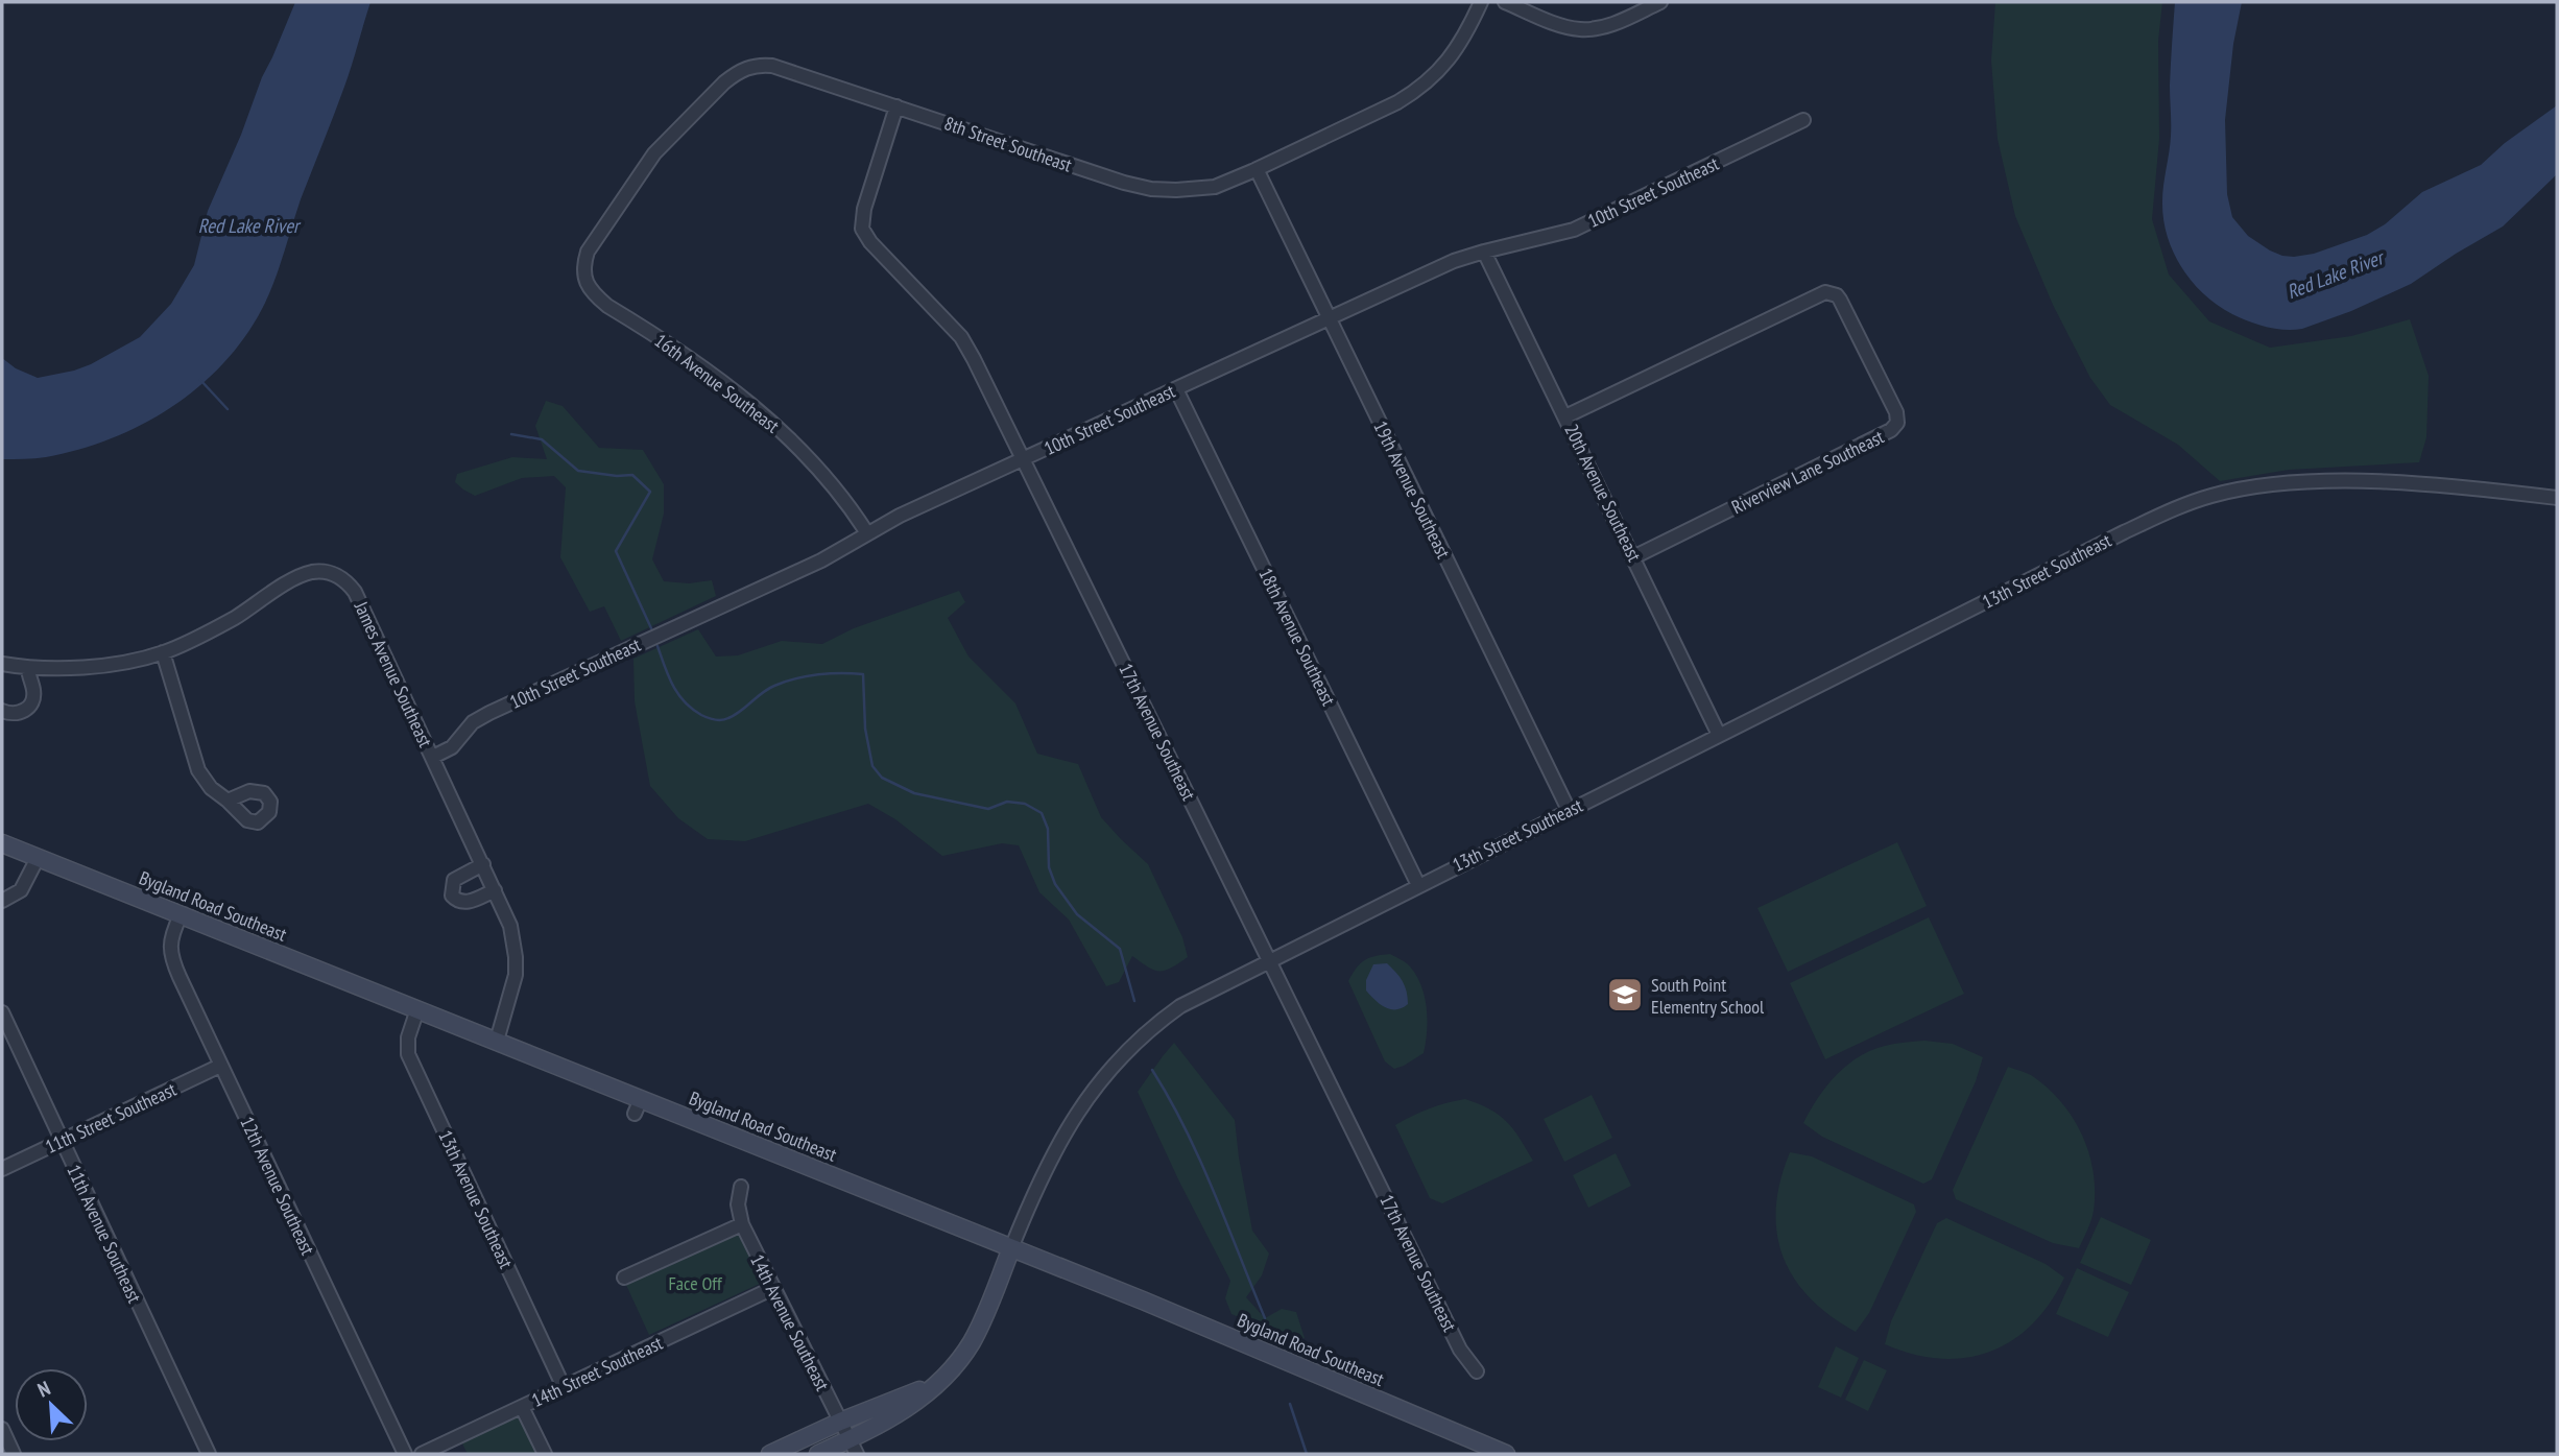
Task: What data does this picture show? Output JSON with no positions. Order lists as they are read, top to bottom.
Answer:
{
  "streets": {
    "street": [
      "8th Street Southeast",
      "10th Street Southeast",
      "16th Avenue Southeast",
      "Riverview Lane Southeast",
      "19th Avenue Southeast",
      "20th Avenue Southeast",
      "13th Street Southeast",
      "18th Avenue Southeast",
      "James Avenue Southeast",
      "17th Avenue Southeast",
      "Bygland Road Southeast",
      "11th Street Southeast",
      "12th Avenue Southeast",
      "13th Avenue Southeast",
      "11th Avenue Southeast",
      "14th Avenue Southeast",
      "14th Street Southeast"
    ]
  },
  "crossings": [
    ["8th Street Southeast", "16th Avenue Southeast"],
    ["8th Street Southeast", "19th Avenue Southeast"],
    ["8th Street Southeast", "17th Avenue Southeast"],
    ["10th Street Southeast", "16th Avenue Southeast"],
    ["10th Street Southeast", "19th Avenue Southeast"],
    ["10th Street Southeast", "20th Avenue Southeast"],
    ["10th Street Southeast", "18th Avenue Southeast"],
    ["10th Street Southeast", "James Avenue Southeast"],
    ["10th Street Southeast", "17th Avenue Southeast"],
    ["Riverview Lane Southeast", "20th Avenue Southeast"],
    ["19th Avenue Southeast", "13th Street Southeast"],
    ["20th Avenue Southeast", "13th Street Southeast"],
    ["13th Street Southeast", "18th Avenue Southeast"],
    ["13th Street Southeast", "17th Avenue Southeast"],
    ["13th Street Southeast", "Bygland Road Southeast"],
    ["James Avenue Southeast", "Bygland Road Southeast"],
    ["Bygland Road Southeast", "12th Avenue Southeast"],
    ["Bygland Road Southeast", "13th Avenue Southeast"],
    ["11th Street Southeast", "12th Avenue Southeast"],
    ["11th Street Southeast", "11th Avenue Southeast"],
    ["13th Avenue Southeast", "14th Street Southeast"],
    ["14th Avenue Southeast", "14th Street Southeast"]
  ],
  "water": ["Red Lake River"],
  "parks": ["Face Off"],
  "places": {
    "school or university": ["South Point Elementry School"]
  },
  "north": "top left"
}
